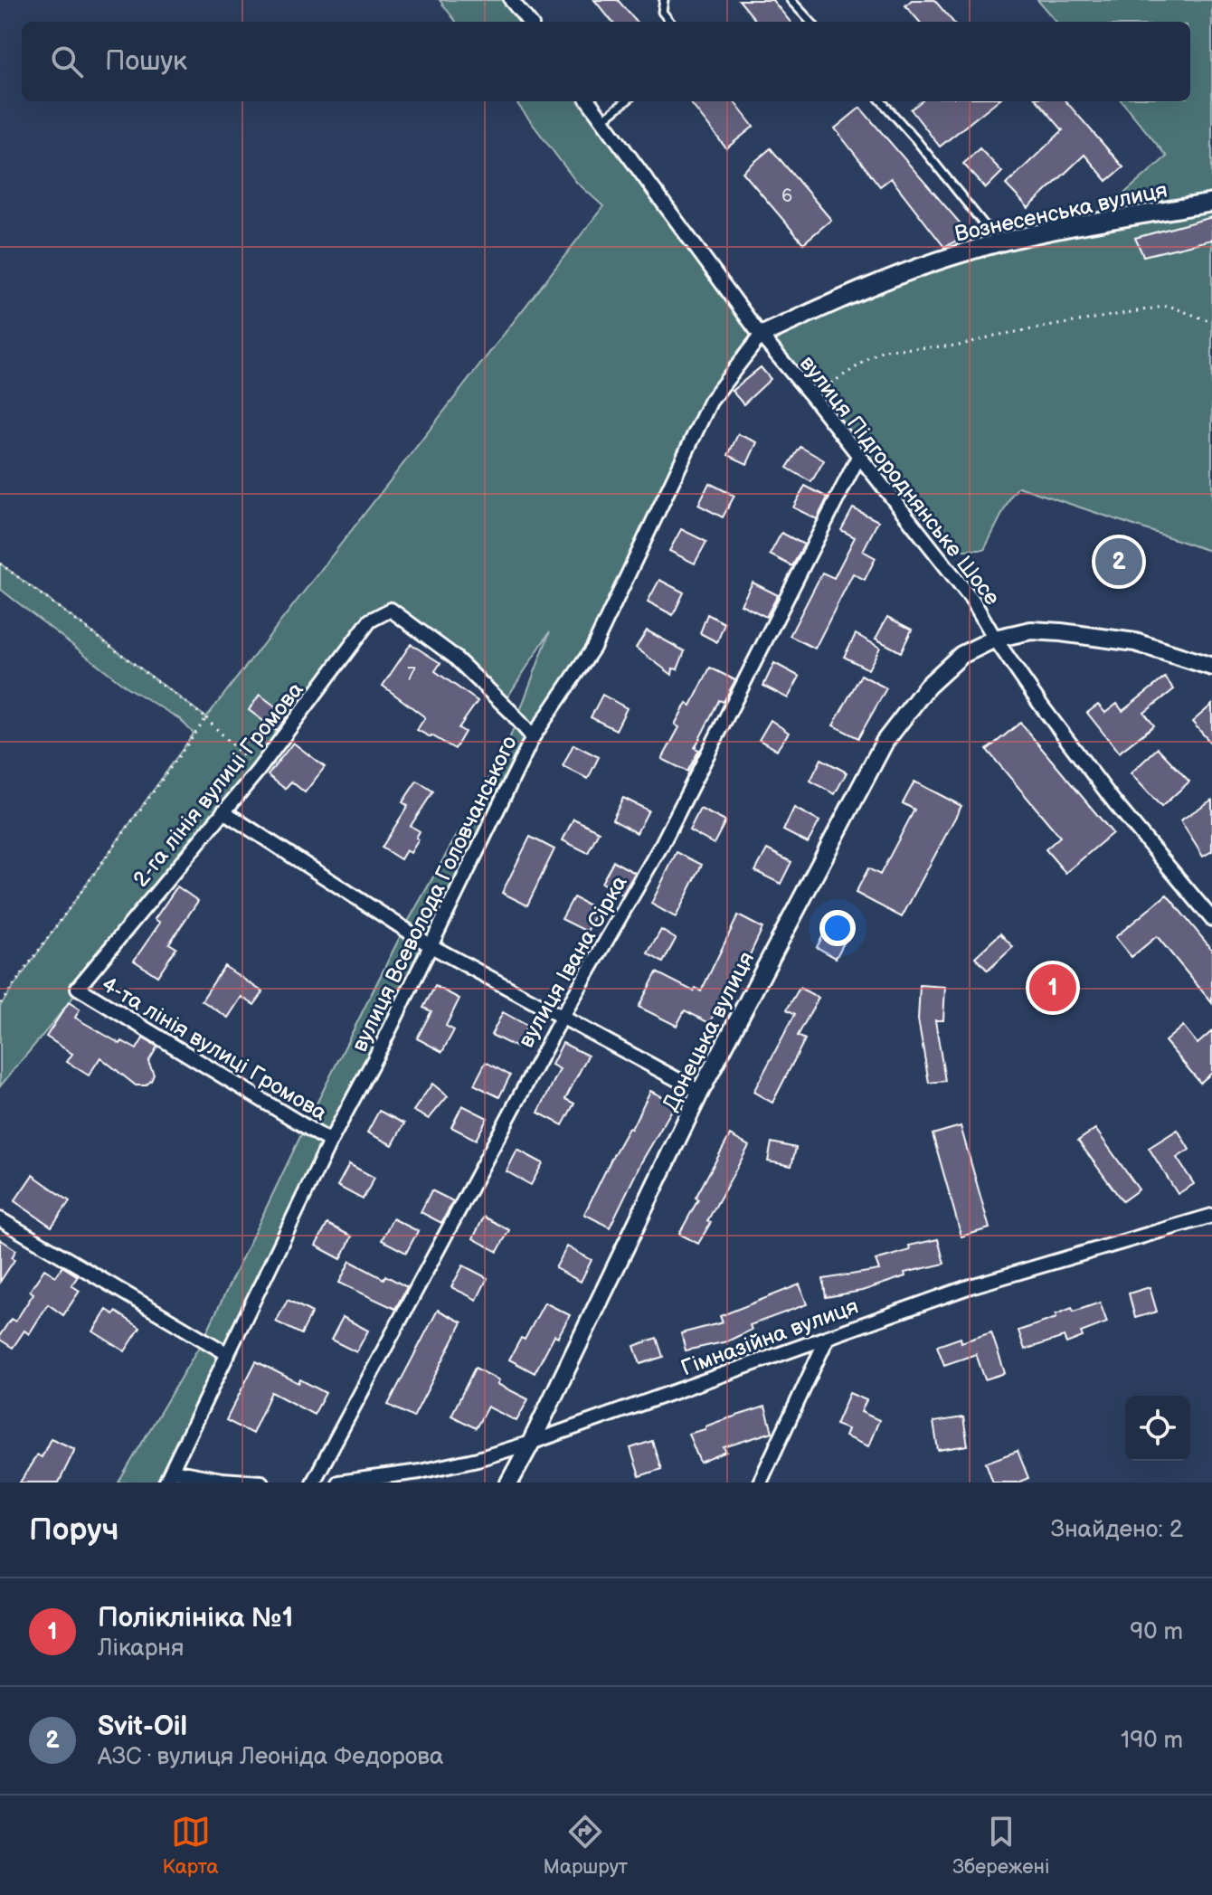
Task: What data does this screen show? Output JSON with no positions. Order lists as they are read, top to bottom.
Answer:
{
  "streets": {
    "street": [
      "Вознесенська вулиця",
      "вулиця Підгороднянське Шосе",
      "2-га лінія вулиці Громова",
      "вулиця Всеволода Головчанського",
      "вулиця Івана Сірка",
      "Донецька вулиця",
      "4-та лінія вулиці Громова",
      "Гімназійна вулиця"
    ]
  },
  "crossings": [
    ["Вознесенська вулиця", "вулиця Підгороднянське Шосе"],
    ["Вознесенська вулиця", "вулиця Всеволода Головчанського"],
    ["вулиця Підгороднянське Шосе", "вулиця Всеволода Головчанського"],
    ["вулиця Підгороднянське Шосе", "вулиця Івана Сірка"],
    ["вулиця Підгороднянське Шосе", "Донецька вулиця"],
    ["2-га лінія вулиці Громова", "вулиця Всеволода Головчанського"],
    ["2-га лінія вулиці Громова", "4-та лінія вулиці Громова"],
    ["вулиця Всеволода Головчанського", "4-та лінія вулиці Громова"],
    ["Донецька вулиця", "Гімназійна вулиця"]
  ],
  "house_numbers": ["6", "7"],
  "page": {
    "search": "Пошук",
    "pins": ["2", "1"],
    "heading": ["Поруч", "Знайдено: 2"],
    "list": [
      {
        "mark": "1",
        "name": "Поліклініка №1",
        "note": "Лікарня",
        "value": "90 m"
      },
      {
        "mark": "2",
        "name": "Svit-Oil",
        "note": "АЗС · вулиця Леоніда Федорова",
        "value": "190 m"
      }
    ],
    "nav": ["Карта", "Маршрут", "Збережені"]
  }
}
